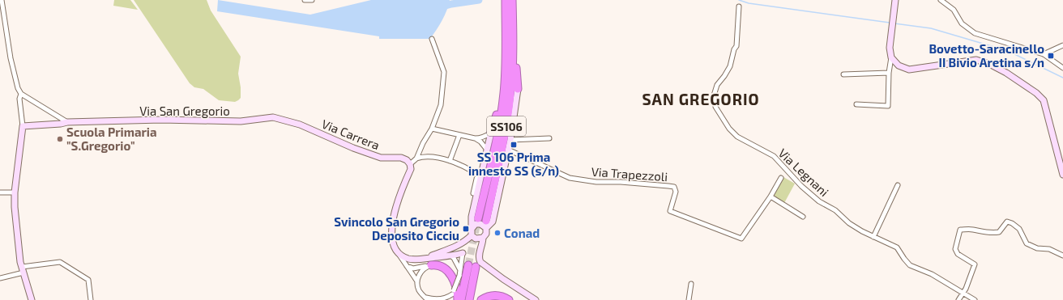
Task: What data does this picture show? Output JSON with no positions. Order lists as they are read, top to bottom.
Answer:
{
  "streets": {
    "highway": ["SS106"],
    "street": [
      "Via San Gregorio",
      "Via Carrera",
      "Via Legnani",
      "Via Trapezzoli"
    ]
  },
  "crossings": [
    ["Via San Gregorio", "Via Carrera"]
  ],
  "districts": ["SAN GREGORIO"],
  "places": {
    "transit": ["Bovetto-Saracinello II Bivio Aretina s/n", "SS 106 Prima innesto SS (s/n)", "Svincolo San Gregorio Deposito Cicciu"],
    "other": ["Scuola Primaria \"S.Gregorio\"", "Conad"]
  }
}
